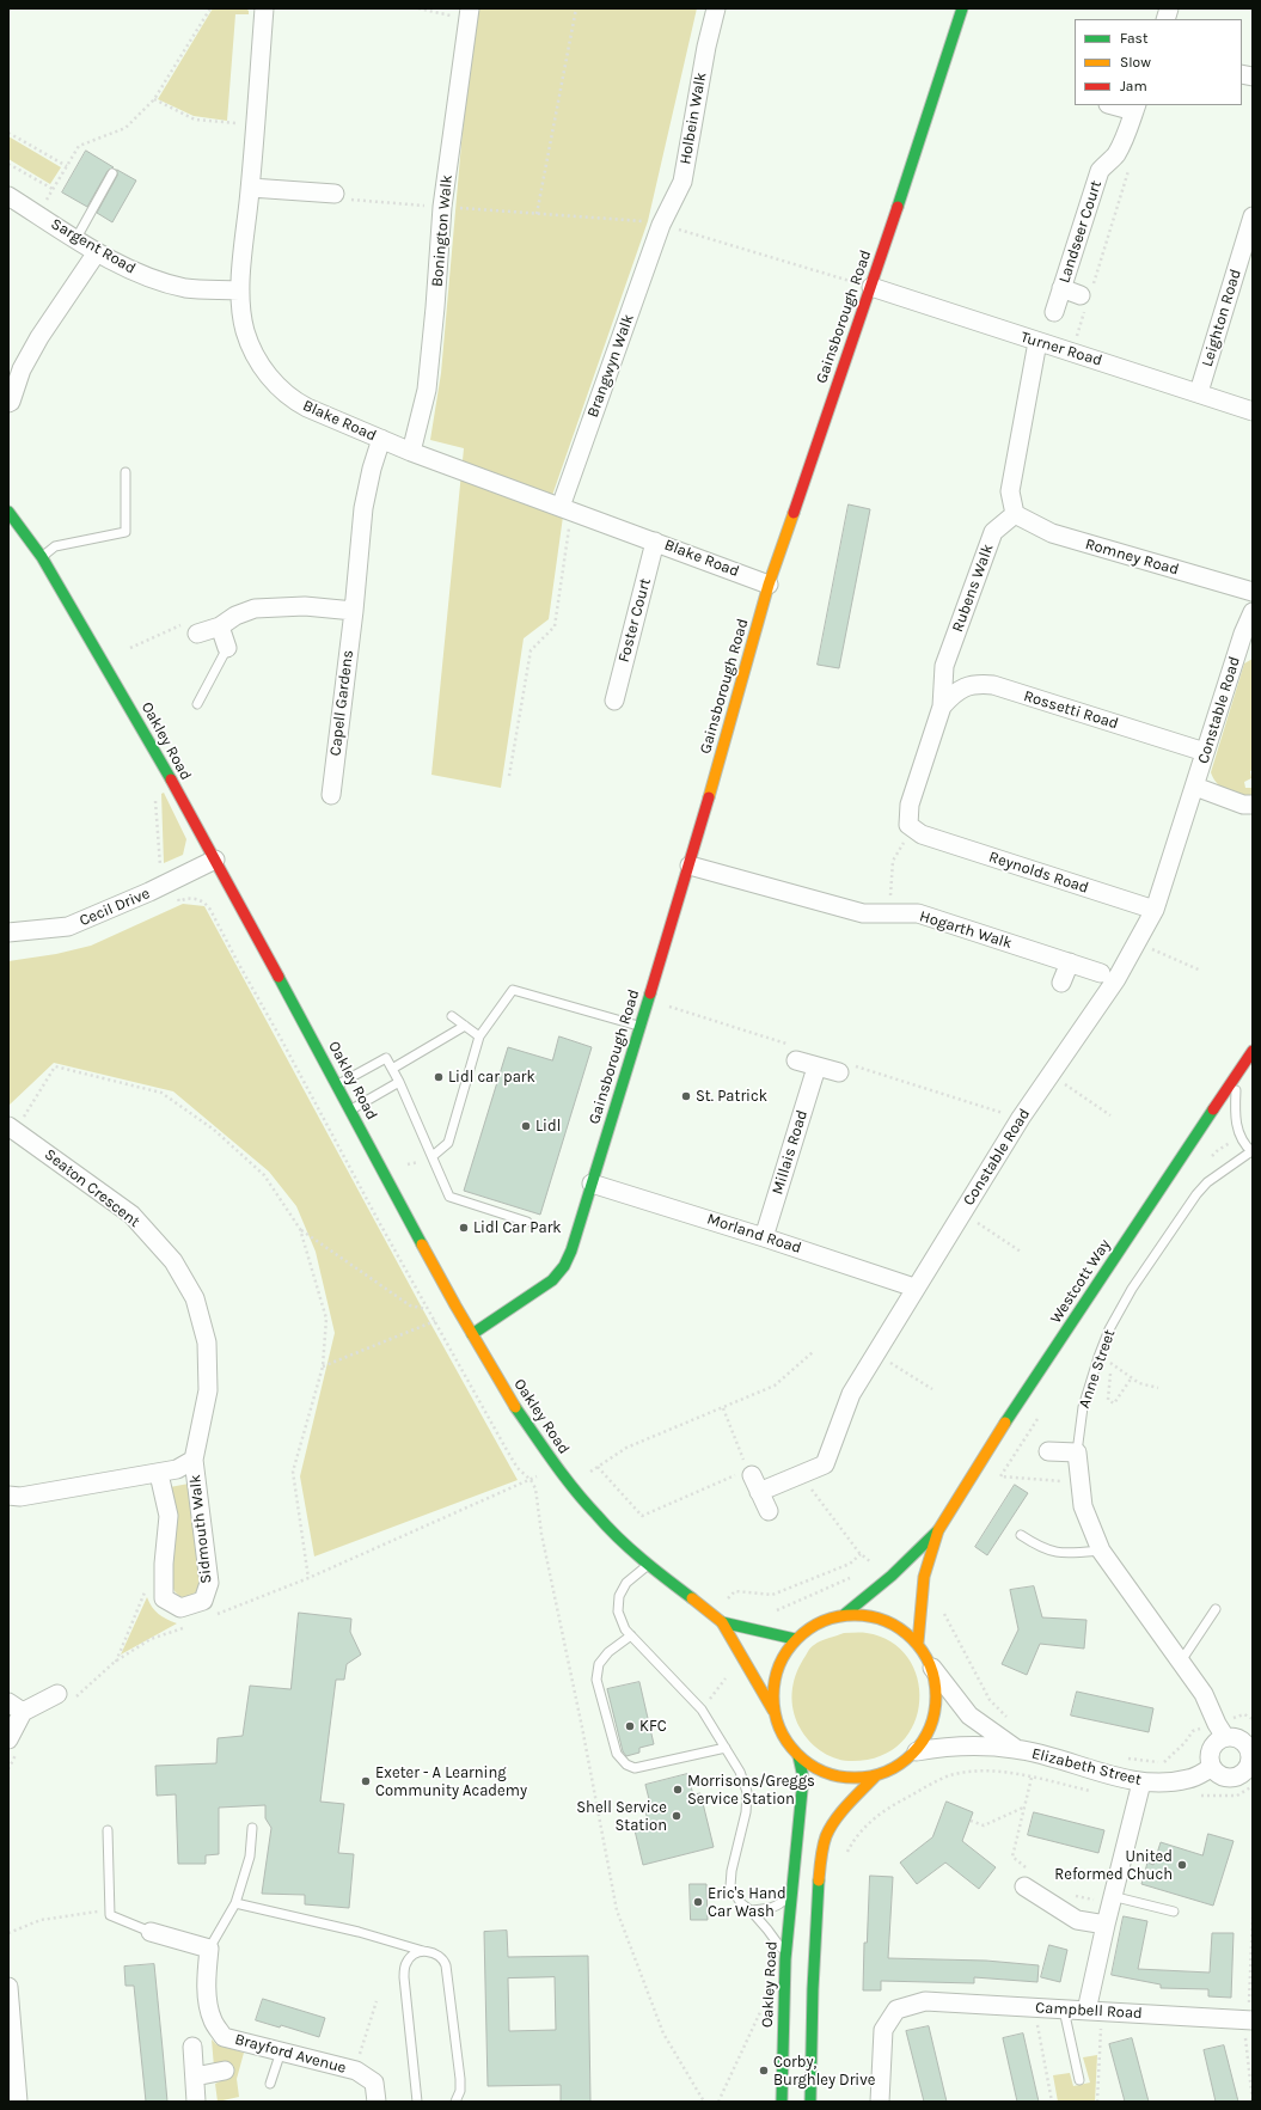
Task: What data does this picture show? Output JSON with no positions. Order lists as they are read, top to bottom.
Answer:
{
  "streets": {
    "main road": ["Gainsborough Road", "Oakley Road", "Westcott Way"],
    "street": [
      "Holbein Walk",
      "Bonington Walk",
      "Landseer Court",
      "Sargent Road",
      "Leighton Road",
      "Turner Road",
      "Brangwyn Walk",
      "Blake Road",
      "Romney Road",
      "Rubens Walk",
      "Foster Court",
      "Capell Gardens",
      "Rossetti Road",
      "Constable Road",
      "Reynolds Road",
      "Cecil Drive",
      "Hogarth Walk",
      "Millais Road",
      "Seaton Crescent",
      "Morland Road",
      "Anne Street",
      "Sidmouth Walk",
      "Elizabeth Street",
      "Campbell Road",
      "Brayford Avenue"
    ]
  },
  "crossings": [
    ["Holbein Walk", "Brangwyn Walk"],
    ["Bonington Walk", "Blake Road"],
    ["Sargent Road", "Blake Road"],
    ["Gainsborough Road", "Turner Road"],
    ["Gainsborough Road", "Blake Road"],
    ["Gainsborough Road", "Oakley Road"],
    ["Gainsborough Road", "Hogarth Walk"],
    ["Gainsborough Road", "Morland Road"],
    ["Leighton Road", "Turner Road"],
    ["Brangwyn Walk", "Blake Road"],
    ["Blake Road", "Foster Court"],
    ["Blake Road", "Capell Gardens"],
    ["Romney Road", "Rubens Walk"],
    ["Rubens Walk", "Rossetti Road"],
    ["Rubens Walk", "Reynolds Road"],
    ["Rossetti Road", "Constable Road"],
    ["Constable Road", "Reynolds Road"],
    ["Constable Road", "Morland Road"],
    ["Oakley Road", "Cecil Drive"],
    ["Oakley Road", "Westcott Way"],
    ["Oakley Road", "Elizabeth Street"],
    ["Millais Road", "Morland Road"],
    ["Seaton Crescent", "Sidmouth Walk"],
    ["Westcott Way", "Elizabeth Street"],
    ["Anne Street", "Elizabeth Street"]
  ],
  "places": [
    "Lidl car park",
    "St. Patrick",
    "Lidl",
    "Lidl Car Park",
    "KFC",
    "Exeter - A Learning Community Academy",
    "Morrisons/Greggs Service Station",
    "Shell Service Station",
    "United Reformed Chuch",
    "Eric's Hand Car Wash",
    "Corby, Burghley Drive"
  ],
  "legend": ["Fast", "Slow", "Jam"]
}
